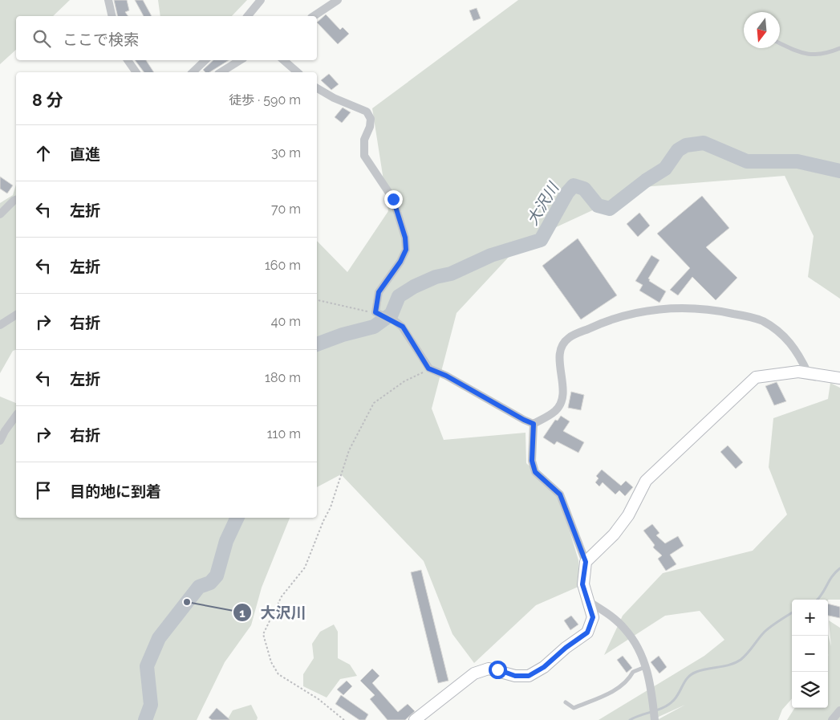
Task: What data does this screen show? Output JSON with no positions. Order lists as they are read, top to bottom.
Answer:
{
  "water": ["大沢川"],
  "places": ["大沢川"],
  "north": "bottom",
  "page": {
    "search": "ここで検索",
    "heading": ["8 分", "徒歩 · 590 m"],
    "list": [
      ["直進", "30 m"],
      ["左折", "70 m"],
      ["左折", "160 m"],
      ["右折", "40 m"],
      ["左折", "180 m"],
      ["右折", "110 m"],
      "目的地に到着"
    ],
    "map_buttons": ["+", "−"]
  }
}
